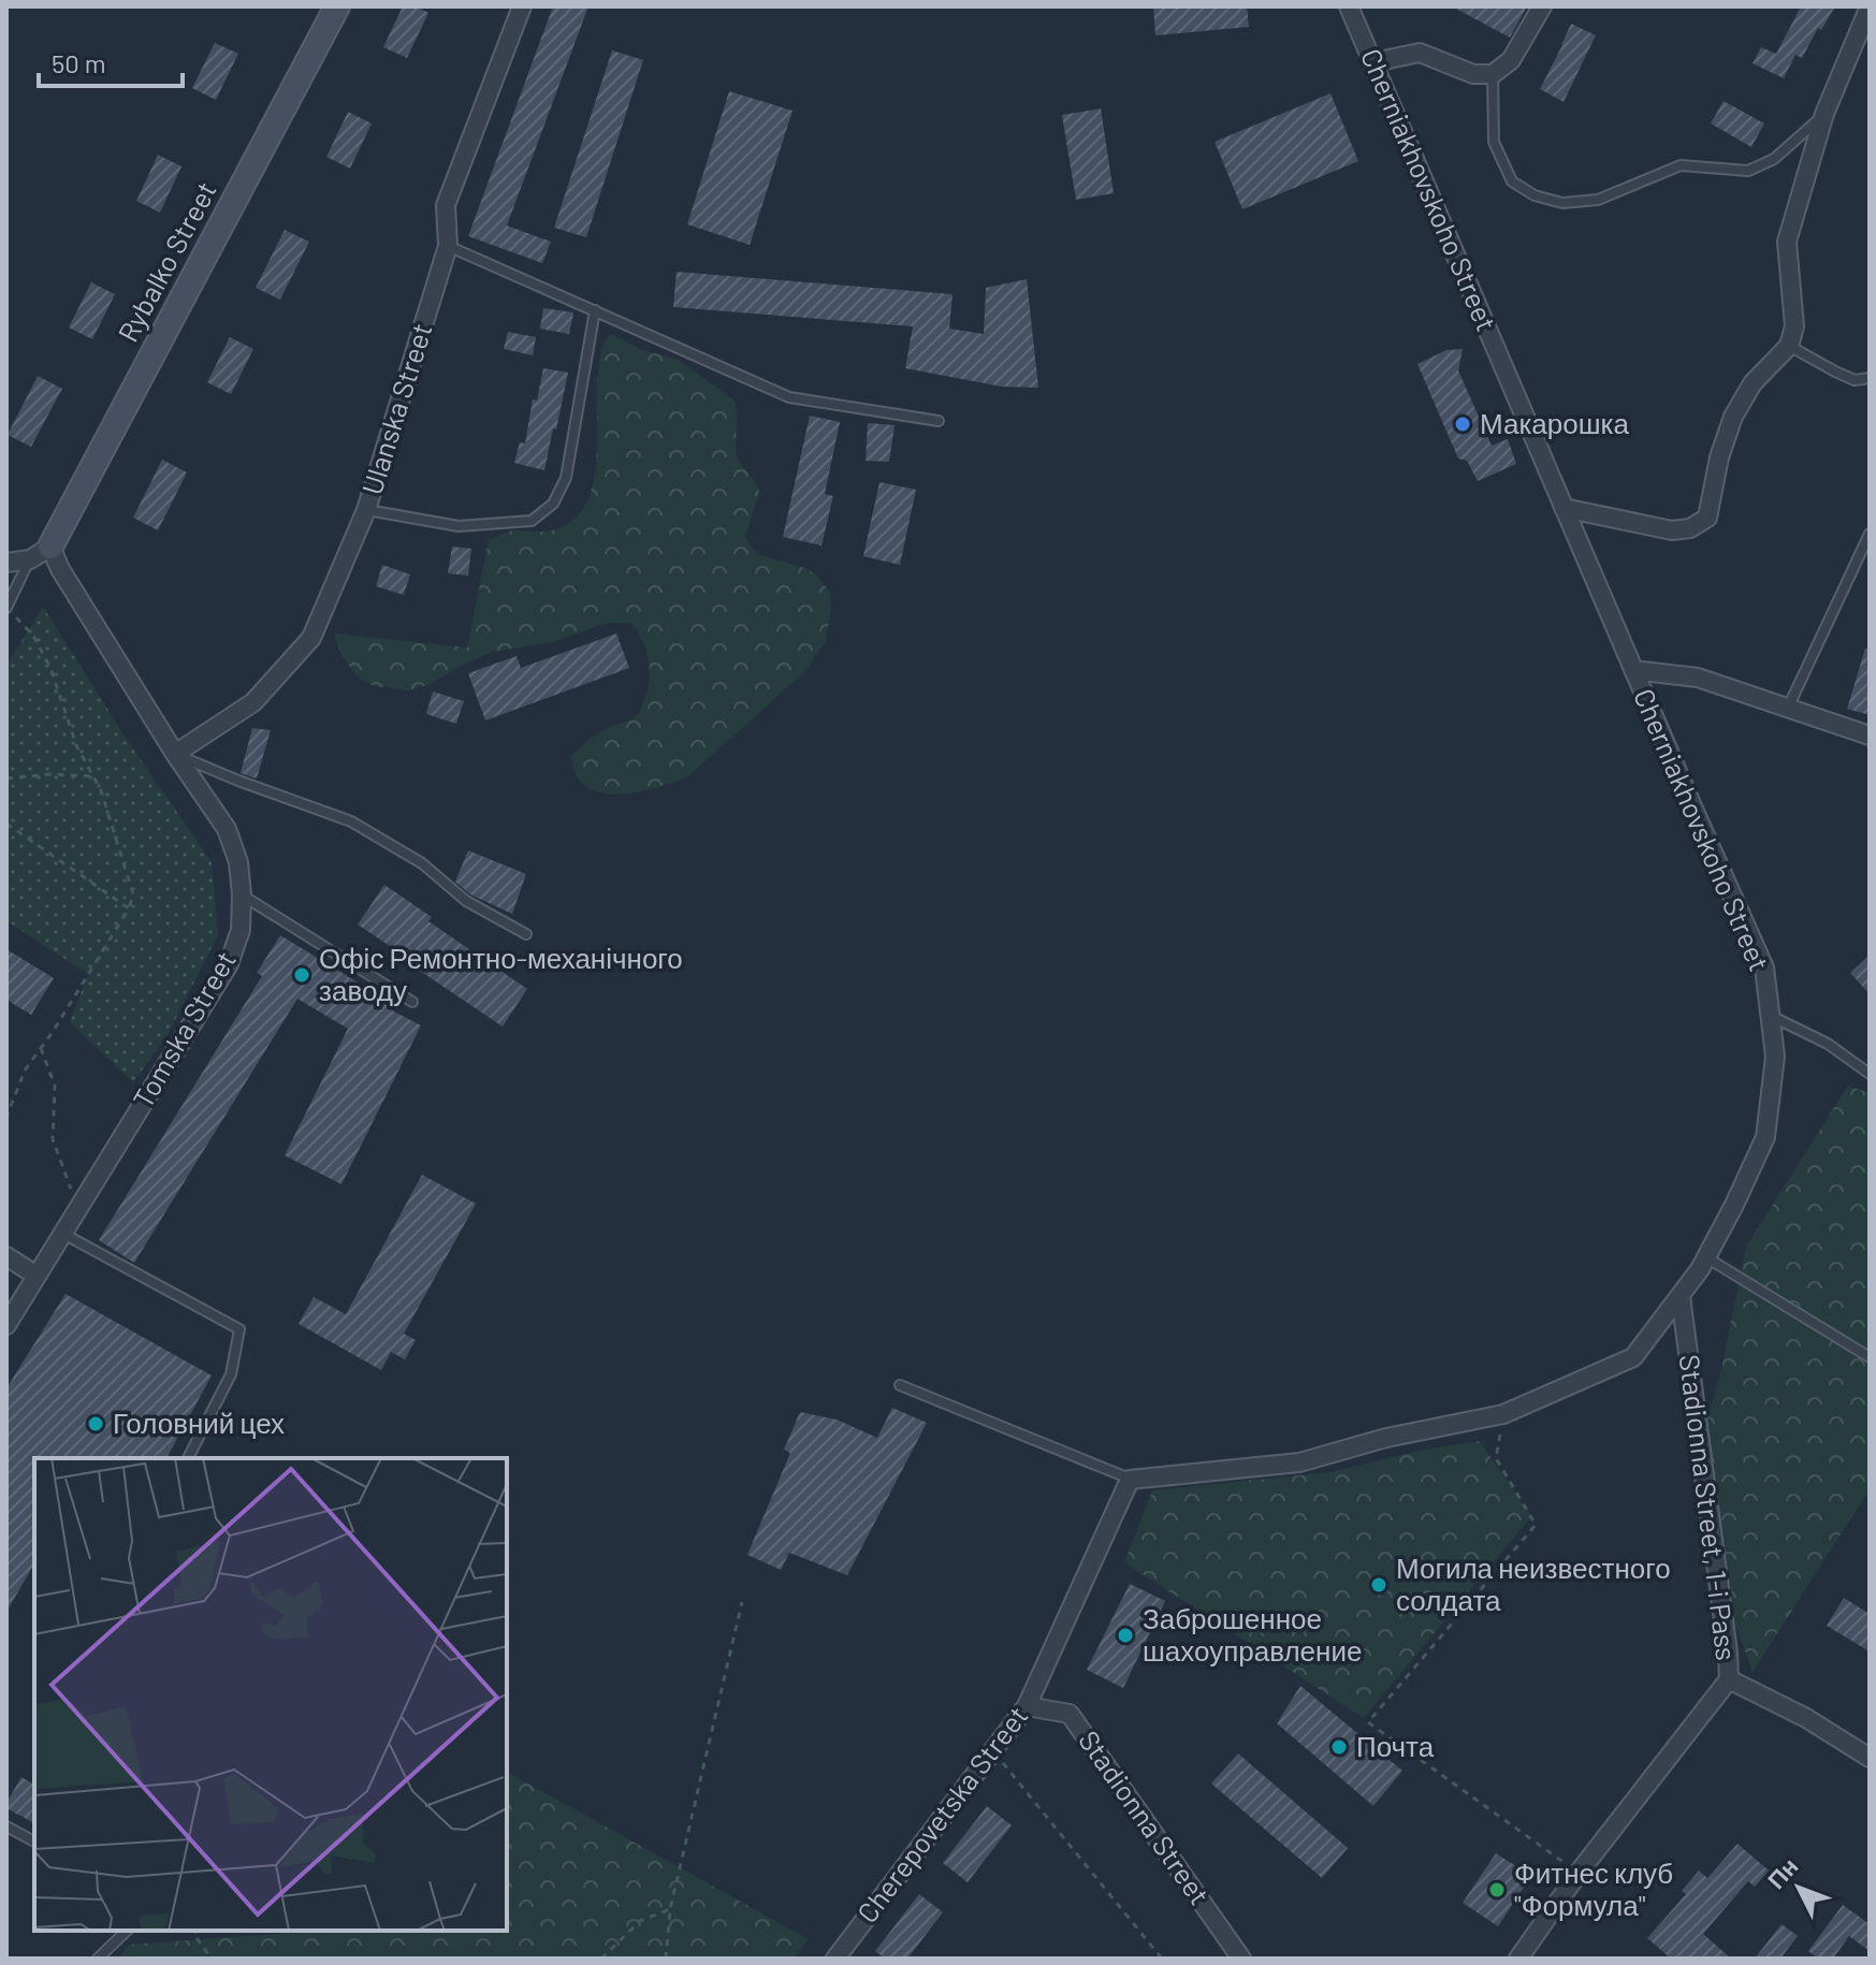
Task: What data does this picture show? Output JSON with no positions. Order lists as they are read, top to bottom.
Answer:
{
  "streets": {
    "street": [
      "Cherniakhovskoho Street",
      "Rybalko Street",
      "Ulanska Street",
      "Tomska Street",
      "Stadionna Street, 1-i Pass",
      "Cherepovetska Street",
      "Stadionna Street"
    ]
  },
  "crossings": [
    ["Cherniakhovskoho Street", "Stadionna Street, 1-i Pass"],
    ["Cherniakhovskoho Street", "Cherepovetska Street"],
    ["Rybalko Street", "Tomska Street"],
    ["Ulanska Street", "Tomska Street"],
    ["Cherepovetska Street", "Stadionna Street"]
  ],
  "places": [
    "Макарошка",
    "Офіс Ремонтно-механічного заводу",
    "Головний цех",
    "Могила неизвестного солдата",
    "Заброшенное шахоуправление",
    "Почта",
    "Фитнес клуб \"Формула\""
  ],
  "scale_bar": "50 m",
  "north": "top left"
}
